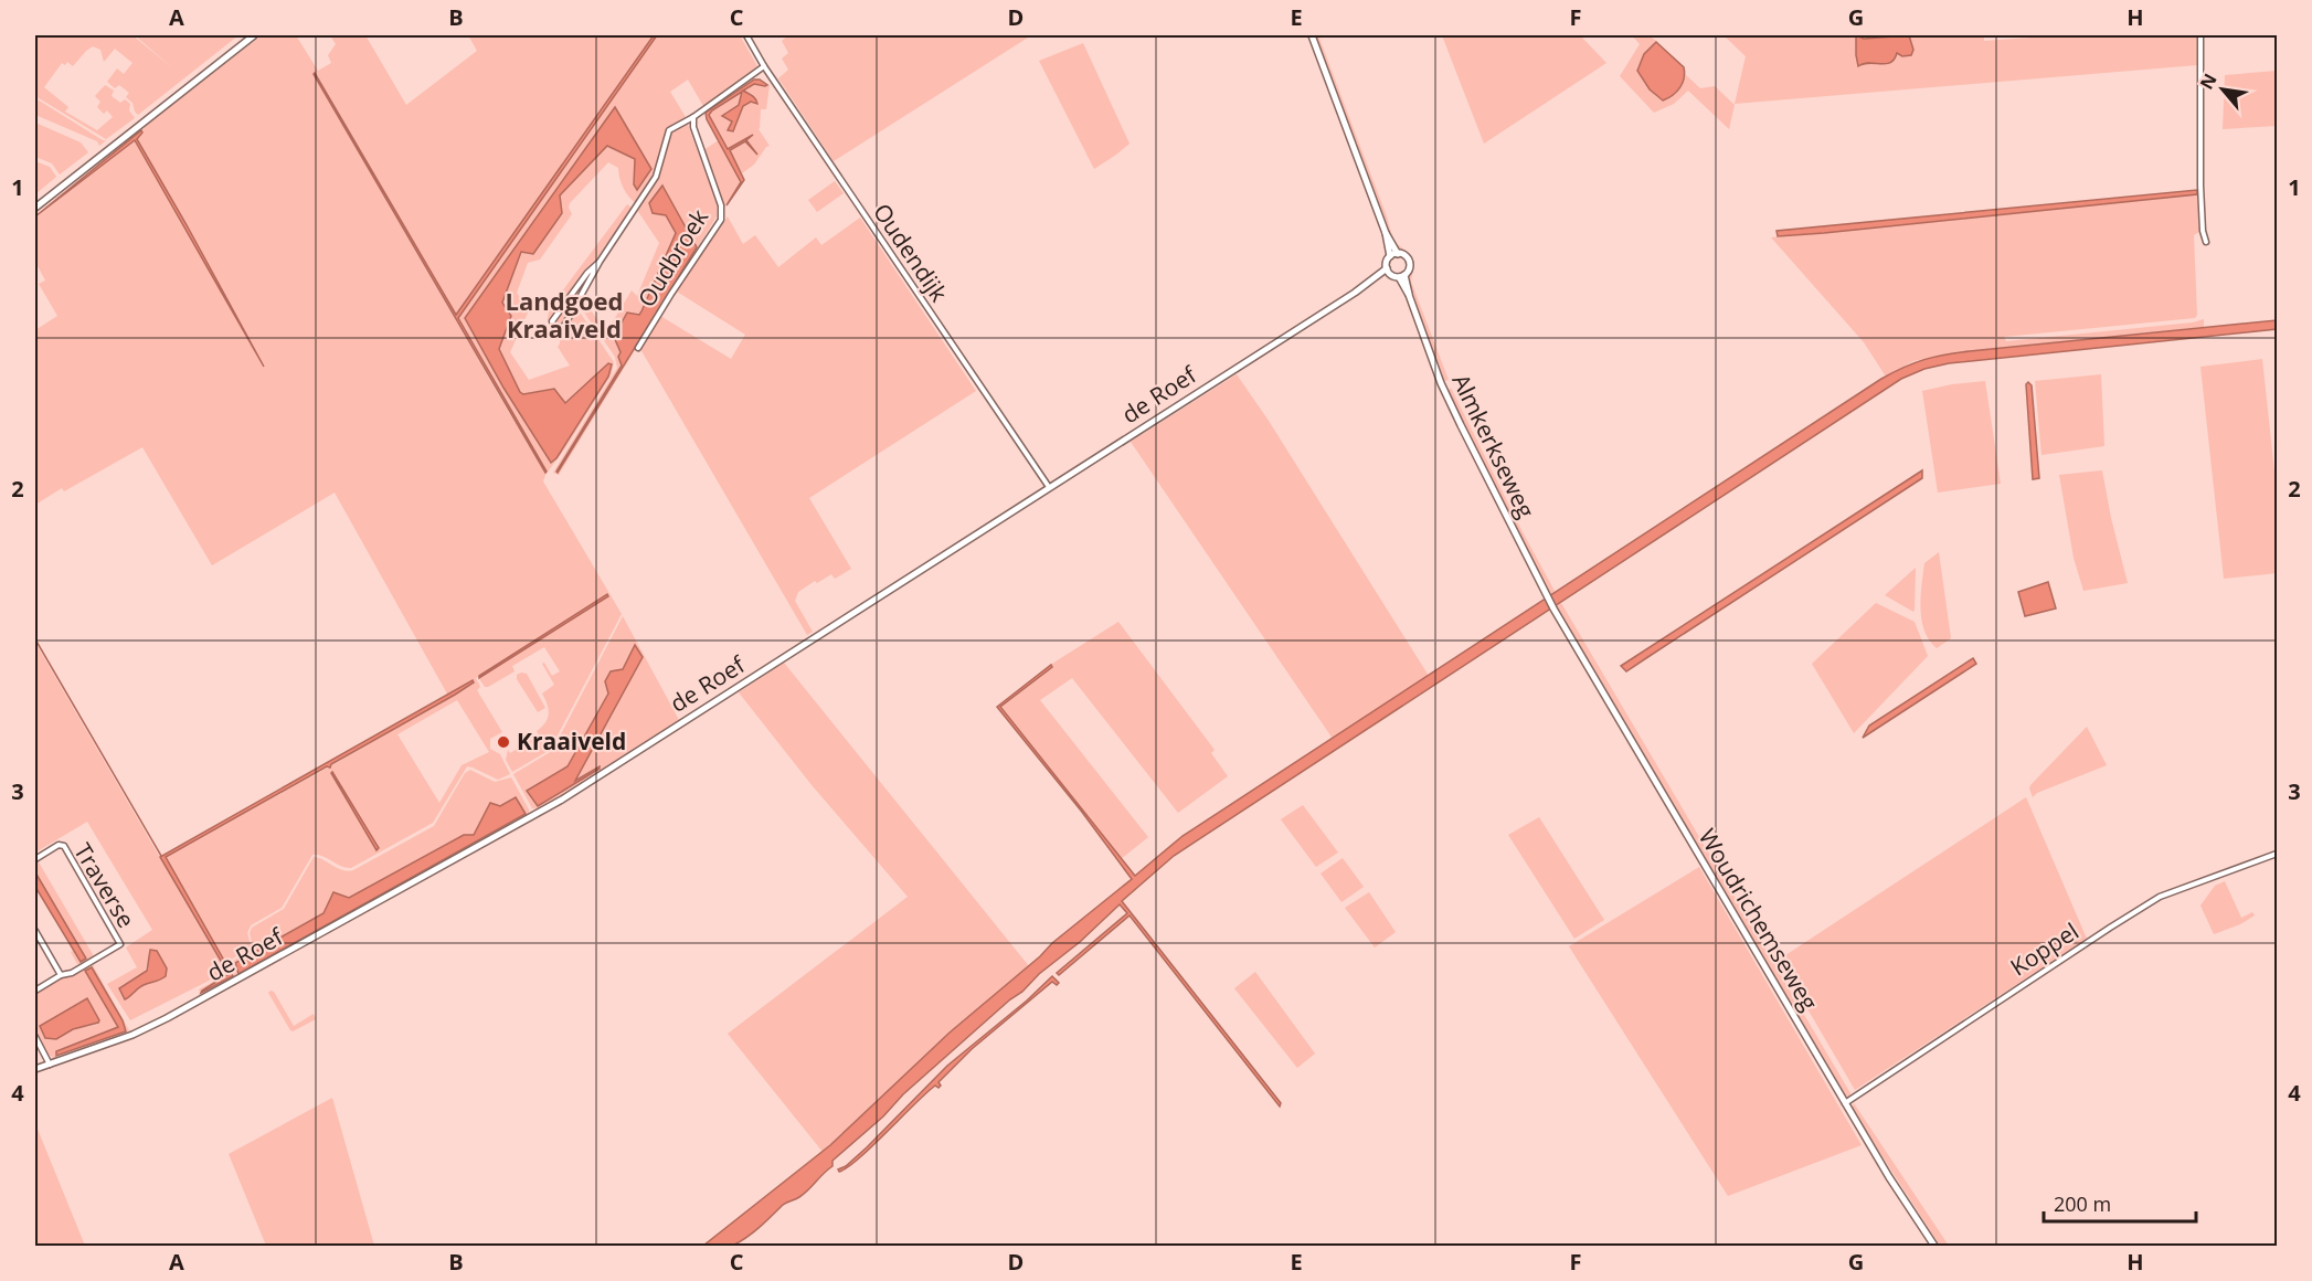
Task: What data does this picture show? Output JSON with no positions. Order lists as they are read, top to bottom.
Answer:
{
  "streets": {
    "street": [
      "Oudendijk",
      "Oudbroek",
      "de Roef",
      "Almkerkseweg",
      "Traverse",
      "Woudrichemseweg",
      "Koppel"
    ]
  },
  "crossings": [
    ["Oudendijk", "de Roef"],
    ["de Roef", "Almkerkseweg"],
    ["Almkerkseweg", "Woudrichemseweg"],
    ["Woudrichemseweg", "Koppel"]
  ],
  "districts": ["Landgoed Kraaiveld"],
  "places": ["Kraaiveld"],
  "scale_bar": "200 m",
  "north": "top left",
  "grid": {
    "columns": [
      "A",
      "B",
      "C",
      "D",
      "E",
      "F",
      "G",
      "H"
    ],
    "rows": [
      "1",
      "2",
      "3",
      "4"
    ]
  }
}
